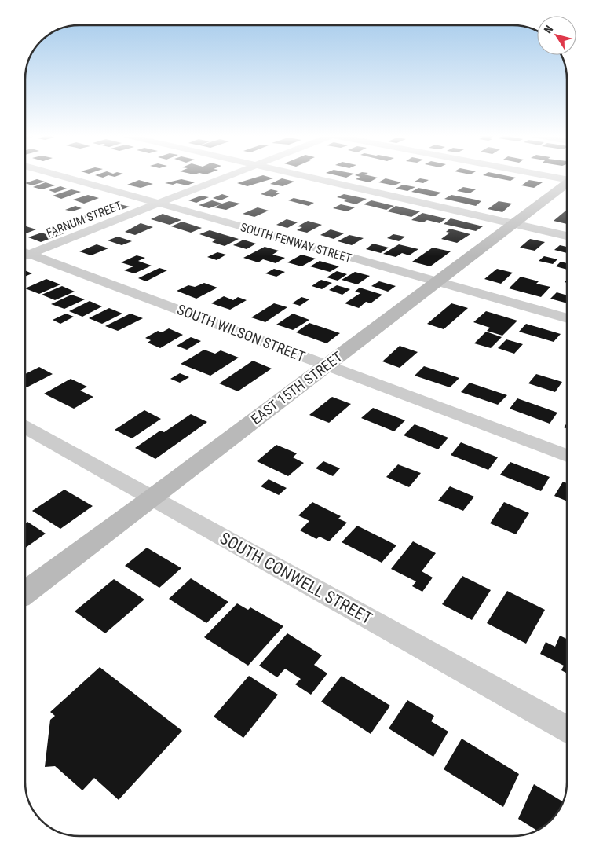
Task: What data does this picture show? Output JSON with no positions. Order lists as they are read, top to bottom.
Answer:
{
  "streets": {
    "main road": ["EAST 15TH STREET"],
    "street": [
      "FARNUM STREET",
      "SOUTH FENWAY STREET",
      "SOUTH WILSON STREET",
      "SOUTH CONWELL STREET"
    ]
  },
  "crossings": [
    ["FARNUM STREET", "SOUTH FENWAY STREET"],
    ["SOUTH FENWAY STREET", "EAST 15TH STREET"],
    ["SOUTH WILSON STREET", "EAST 15TH STREET"],
    ["EAST 15TH STREET", "SOUTH CONWELL STREET"]
  ],
  "north": "top left"
}
